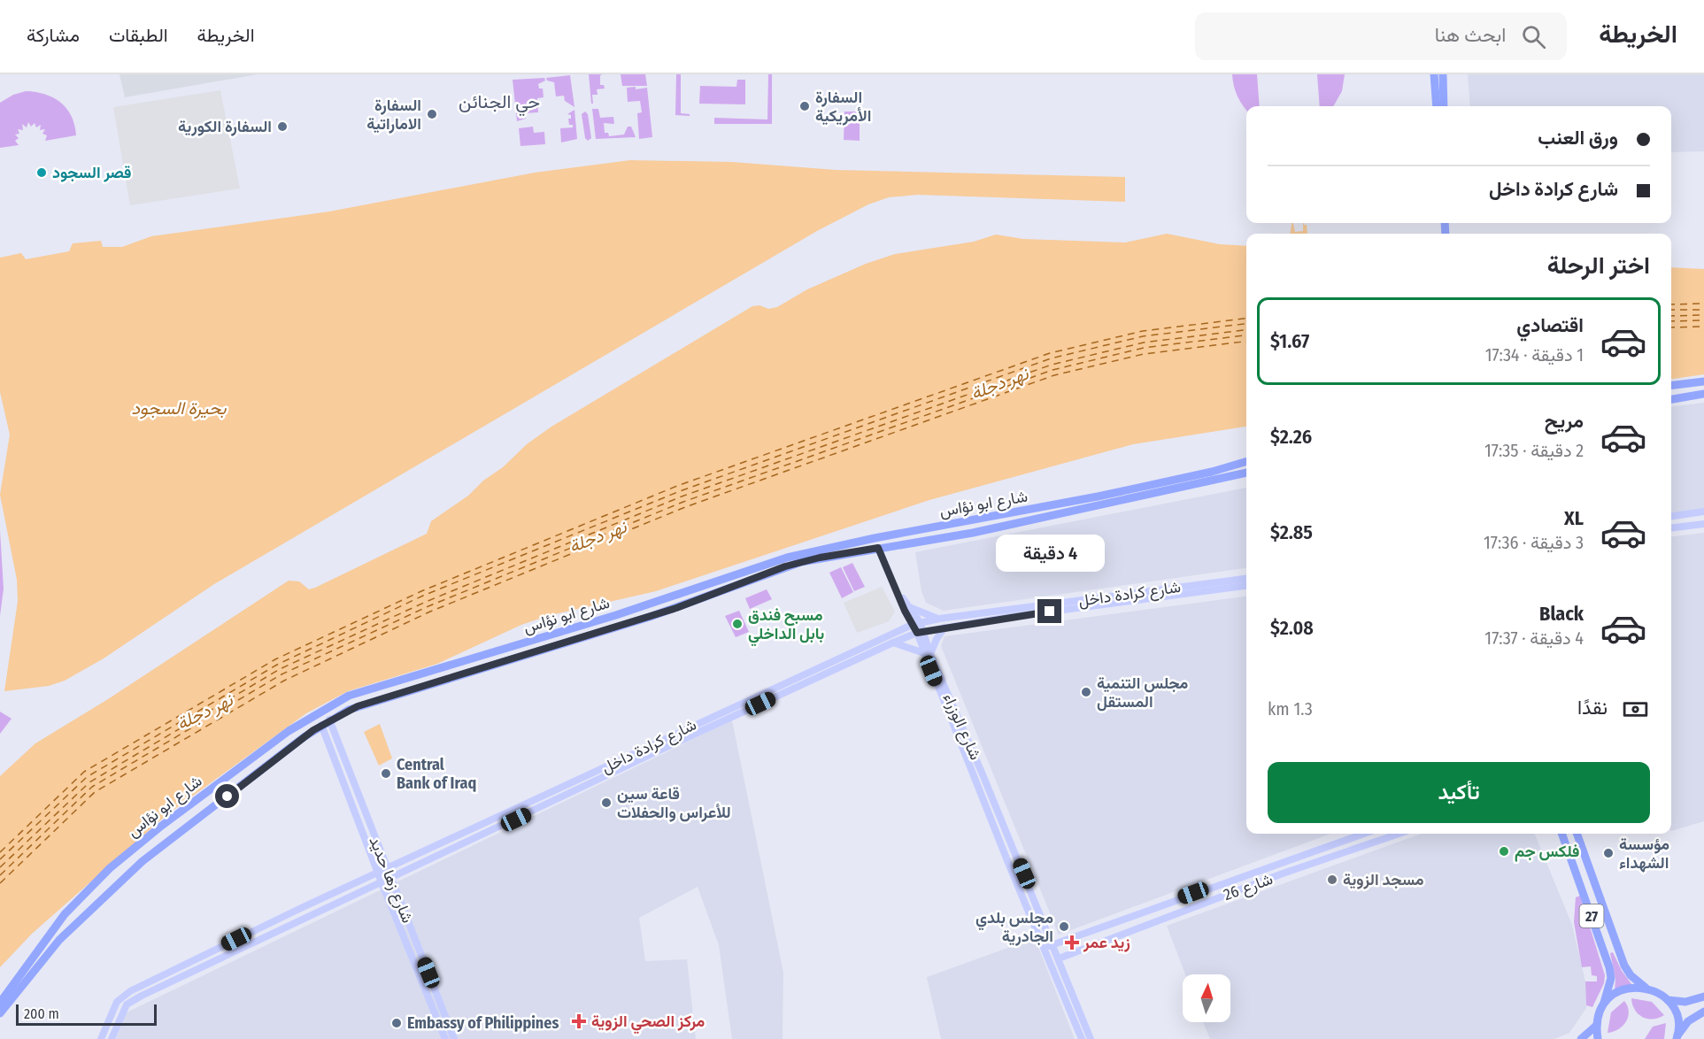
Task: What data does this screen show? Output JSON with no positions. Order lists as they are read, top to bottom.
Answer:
{
  "streets": {
    "main road": [
      "شارع ابو نؤاس",
      "شارع كرادة داخل",
      "شارع الوزراء",
      "شارع زها حديد",
      "شارع 26",
      "27"
    ]
  },
  "crossings": [
    ["شارع ابو نؤاس", "شارع الوزراء"],
    ["شارع ابو نؤاس", "شارع زها حديد"],
    ["شارع كرادة داخل", "شارع الوزراء"],
    ["شارع كرادة داخل", "شارع زها حديد"],
    ["شارع الوزراء", "شارع 26"]
  ],
  "districts": ["حي الجنائن"],
  "water": ["نهر دجلة", "بحيرة السجود"],
  "places": {
    "other": [
      "السفارة الأمريكية",
      "السفارة الاماراتية",
      "السفارة الكورية",
      "قصر السجود",
      "مسبح فندق بابل الداخلي",
      "مجلس التنمية المستقل",
      "Central Bank of Iraq",
      "قاعة سين للأعراس والحفلات",
      "فلكس جم",
      "مؤسسة الشهداء",
      "مسجد الزوية",
      "مجلس بلدي الجادرية",
      "Embassy of Philippines"
    ],
    "health": ["زيد عمر", "مركز الصحي الزوية"]
  },
  "scale_bar": "200 m",
  "north": "top",
  "page": {
    "header": "الخريطة",
    "search": "ابحث هنا",
    "nav": ["الخريطة", "الطبقات", "مشاركة"],
    "banner": ["ورق العنب", "شارع كرادة داخل"],
    "heading": "اختر الرحلة",
    "list": [
      {
        "name": "اقتصادي",
        "note": "1 دقيقة · 17:34",
        "value": "$1.67"
      },
      {
        "name": "مريح",
        "note": "2 دقيقة · 17:35",
        "value": "$2.26"
      },
      {
        "name": "XL",
        "note": "3 دقيقة · 17:36",
        "value": "$2.85"
      },
      {
        "name": "Black",
        "note": "4 دقيقة · 17:37",
        "value": "$2.08"
      }
    ],
    "bubble": "4 دقيقة",
    "pay": ["نقدًا", "1.3 km"],
    "buttons": "تأكيد",
    "scale": "200 m"
  }
}
